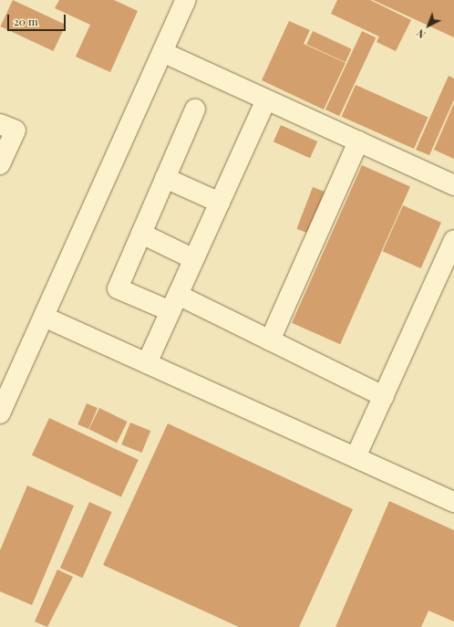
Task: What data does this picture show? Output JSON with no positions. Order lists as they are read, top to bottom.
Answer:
{
  "scale_bar": "20 m",
  "north": "bottom left"
}
